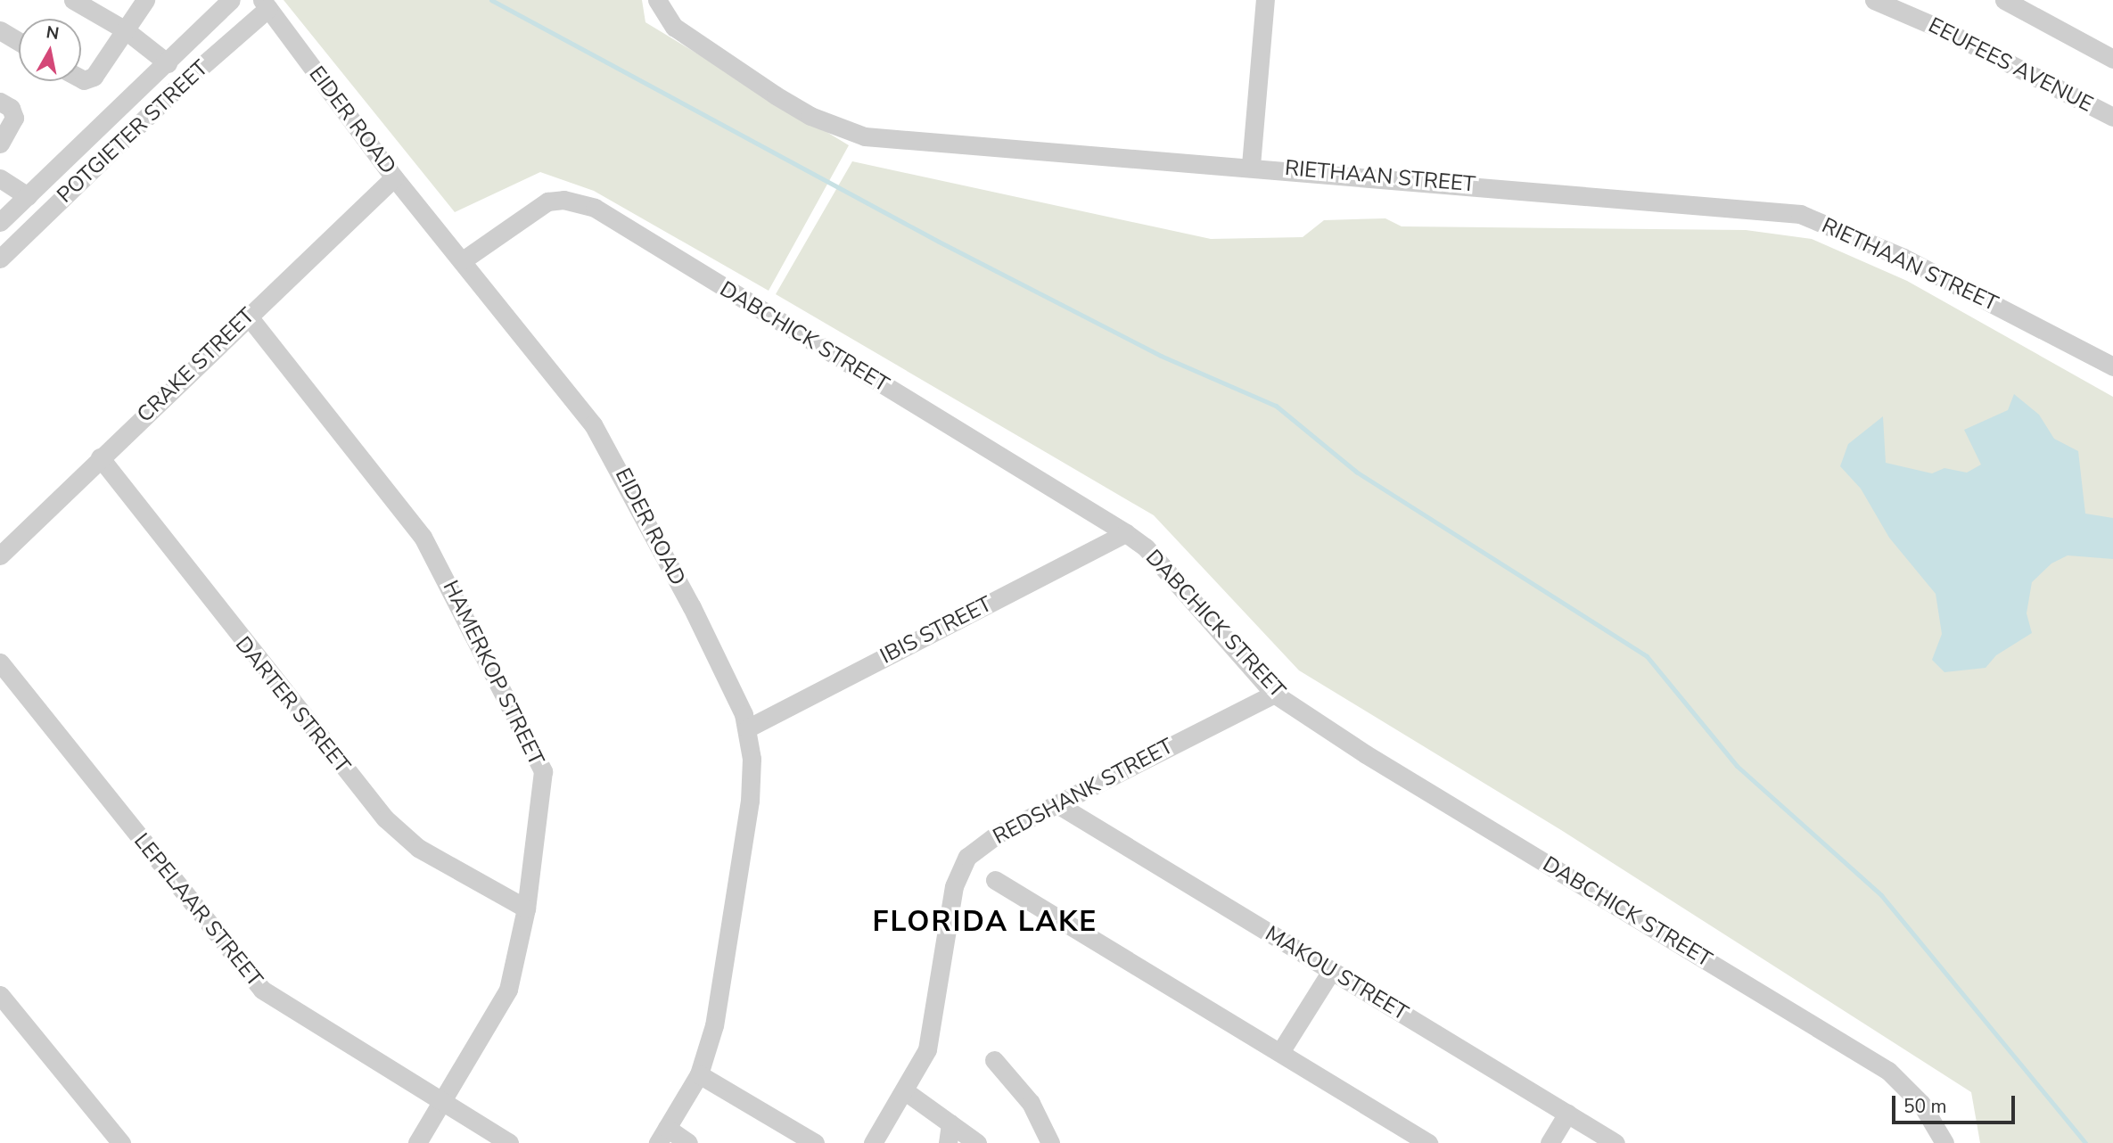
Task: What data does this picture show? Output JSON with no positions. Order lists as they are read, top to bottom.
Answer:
{
  "streets": {
    "street": [
      "EEUFEES AVENUE",
      "EIDER ROAD",
      "POTGIETER STREET",
      "RIETHAAN STREET",
      "DABCHICK STREET",
      "CRAKE STREET",
      "IBIS STREET",
      "HAMERKOP STREET",
      "DARTER STREET",
      "REDSHANK STREET",
      "LEPELAAR STREET",
      "MAKOU STREET"
    ]
  },
  "crossings": [
    ["EIDER ROAD", "POTGIETER STREET"],
    ["EIDER ROAD", "DABCHICK STREET"],
    ["EIDER ROAD", "CRAKE STREET"],
    ["EIDER ROAD", "IBIS STREET"],
    ["DABCHICK STREET", "IBIS STREET"],
    ["DABCHICK STREET", "REDSHANK STREET"],
    ["CRAKE STREET", "HAMERKOP STREET"],
    ["CRAKE STREET", "DARTER STREET"],
    ["HAMERKOP STREET", "DARTER STREET"],
    ["HAMERKOP STREET", "LEPELAAR STREET"],
    ["REDSHANK STREET", "MAKOU STREET"]
  ],
  "districts": ["FLORIDA LAKE"],
  "scale_bar": "50 m",
  "north": "top"
}
